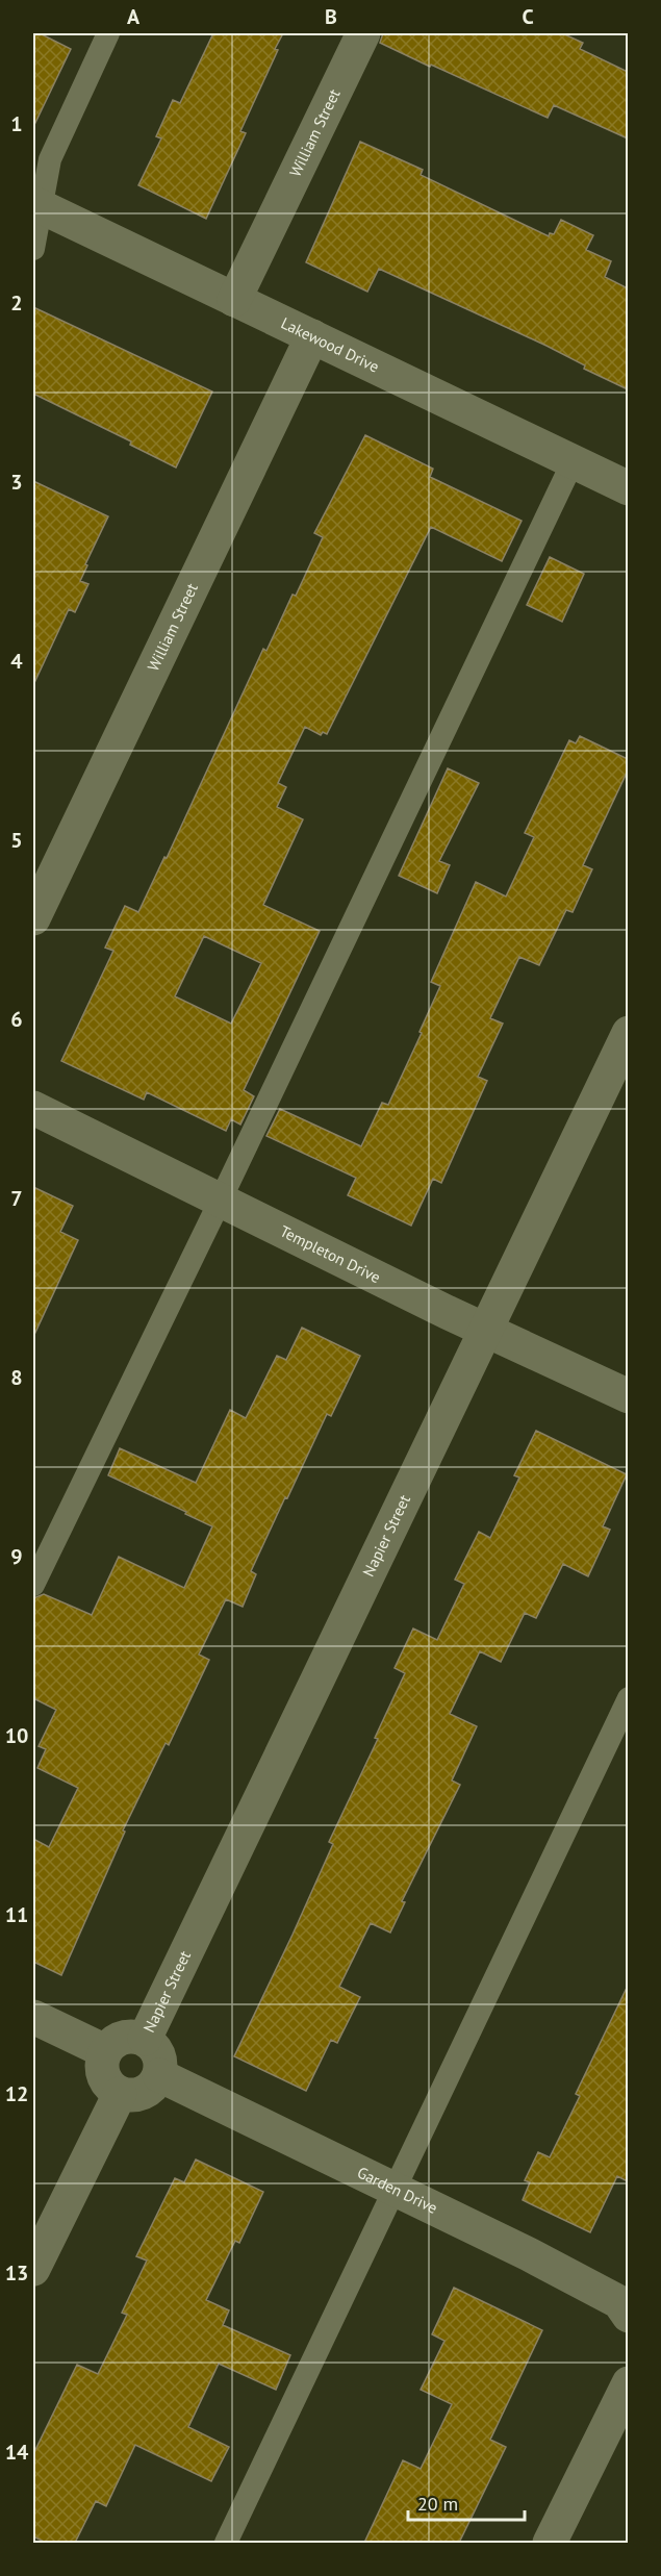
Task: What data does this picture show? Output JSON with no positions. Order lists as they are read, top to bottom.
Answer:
{
  "streets": {
    "street": [
      "William Street",
      "Lakewood Drive",
      "Templeton Drive",
      "Napier Street",
      "Garden Drive"
    ]
  },
  "crossings": [
    ["William Street", "Lakewood Drive"],
    ["Templeton Drive", "Napier Street"],
    ["Napier Street", "Garden Drive"]
  ],
  "scale_bar": "20 m",
  "grid": {
    "columns": ["A", "B", "C"],
    "rows": [
      "1",
      "2",
      "3",
      "4",
      "5",
      "6",
      "7",
      "8",
      "9",
      "10",
      "11",
      "12",
      "13",
      "14"
    ]
  }
}
